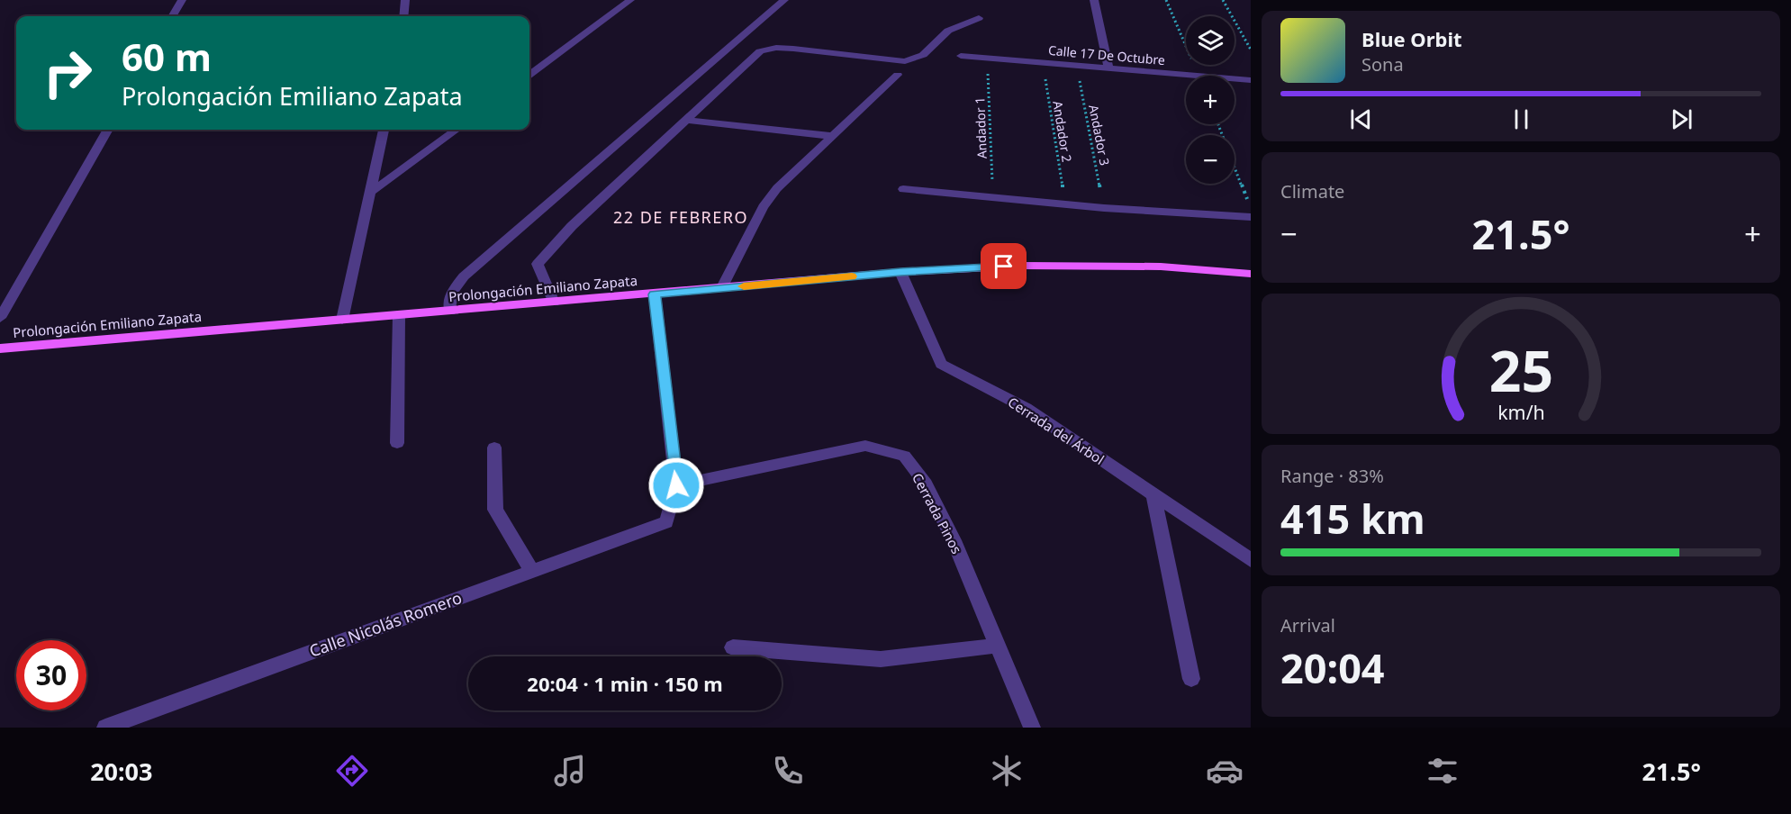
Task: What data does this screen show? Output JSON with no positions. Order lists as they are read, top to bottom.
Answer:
{
  "streets": {
    "main road": ["Prolongación Emiliano Zapata"],
    "street": [
      "Calle 17 De Octubre",
      "Cerrada del Árbol",
      "Cerrada Pinos",
      "Calle Nicolás Romero"
    ],
    "path": ["Andador 1", "Andador 2", "Andador 3"]
  },
  "crossings": [
    ["Calle 17 De Octubre", "Andador 1"],
    ["Calle 17 De Octubre", "Andador 2"],
    ["Calle 17 De Octubre", "Andador 3"],
    ["Prolongación Emiliano Zapata", "Cerrada del Árbol"],
    ["Cerrada Pinos", "Calle Nicolás Romero"]
  ],
  "districts": ["22 DE FEBRERO"],
  "page": {
    "map_buttons": ["+", "−"],
    "turn": ["60 m", "Prolongación Emiliano Zapata"],
    "song": ["Blue Orbit", "Sona"],
    "tile": [
      "Climate",
      ["Range · 83%", "415 km"],
      ["Arrival", "20:04"]
    ],
    "heat": ["−", "21.5°", "+"],
    "limit": "30",
    "trip": "20:04 · 1 min · 150 m",
    "tabs": ["20:03", "21.5°"],
    "gauge": ["25", "km/h"]
  }
}
